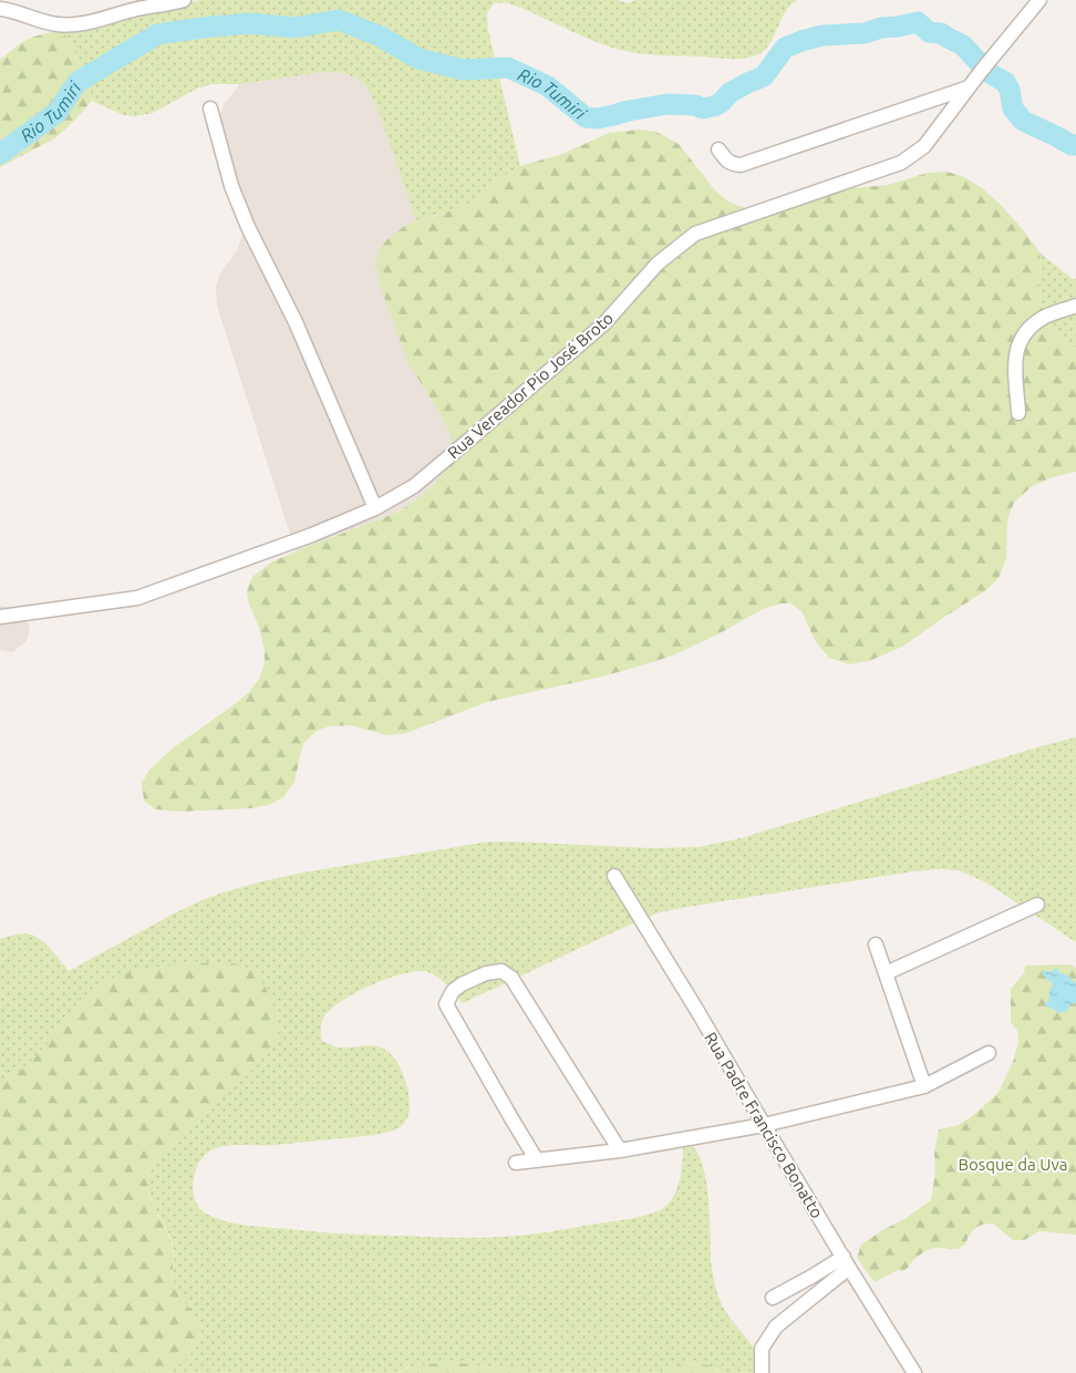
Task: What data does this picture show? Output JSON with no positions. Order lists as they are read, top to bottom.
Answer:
{
  "streets": {
    "street": ["Rua Vereador Pio José Broto", "Rua Padre Francisco Bonatto"]
  },
  "water": ["Rio Tumiri"],
  "parks": ["Bosque da Uva"]
}
